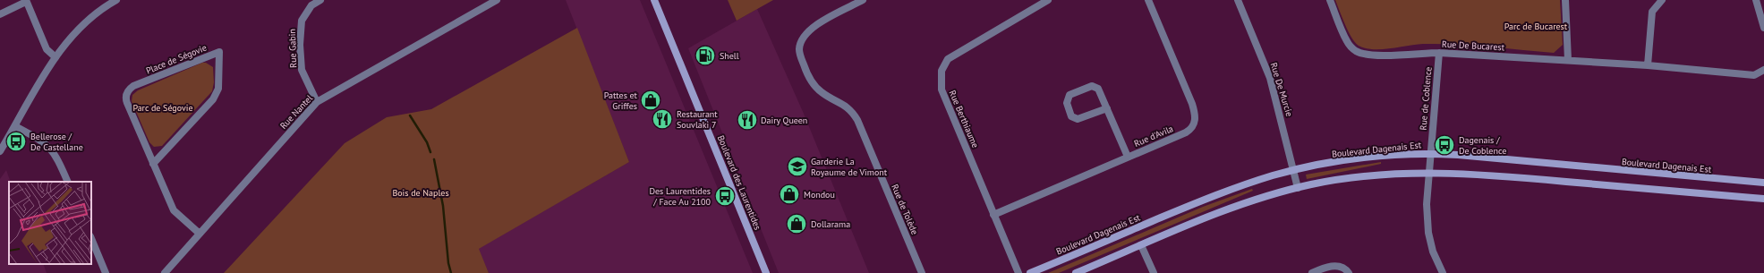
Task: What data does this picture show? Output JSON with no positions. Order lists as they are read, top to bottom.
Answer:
{
  "streets": {
    "main road": ["Boulevard Dagenais Est", "Boulevard des Laurentides"],
    "street": [
      "Rue De Bucarest",
      "Rue Gabin",
      "Place de Ségovie",
      "Rue De Murcie",
      "Rue de Coblence",
      "Rue Nantel",
      "Rue Berthiaume",
      "Rue d'Avila",
      "Rue de Tolède"
    ]
  },
  "crossings": [
    ["Rue De Bucarest", "Rue de Coblence"],
    ["Rue Gabin", "Rue Nantel"],
    ["Place de Ségovie", "Rue Nantel"],
    ["Rue De Murcie", "Boulevard Dagenais Est"],
    ["Rue de Coblence", "Boulevard Dagenais Est"],
    ["Rue Berthiaume", "Rue d'Avila"]
  ],
  "parks": ["Parc de Bucarest", "Parc de Ségovie", "Bois de Naples"],
  "places": {
    "fuel station": ["Shell"],
    "shop": ["Pattes et Griffes", "Mondou", "Dollarama"],
    "restaurant": ["Restaurant Souvlaki 7", "Dairy Queen"],
    "bus stop": ["Bellerose / De Castellane", "Dagenais / De Coblence", "Des Laurentides / Face Au 2100"],
    "school or university": ["Garderie La Royaume de Vimont"]
  }
}
